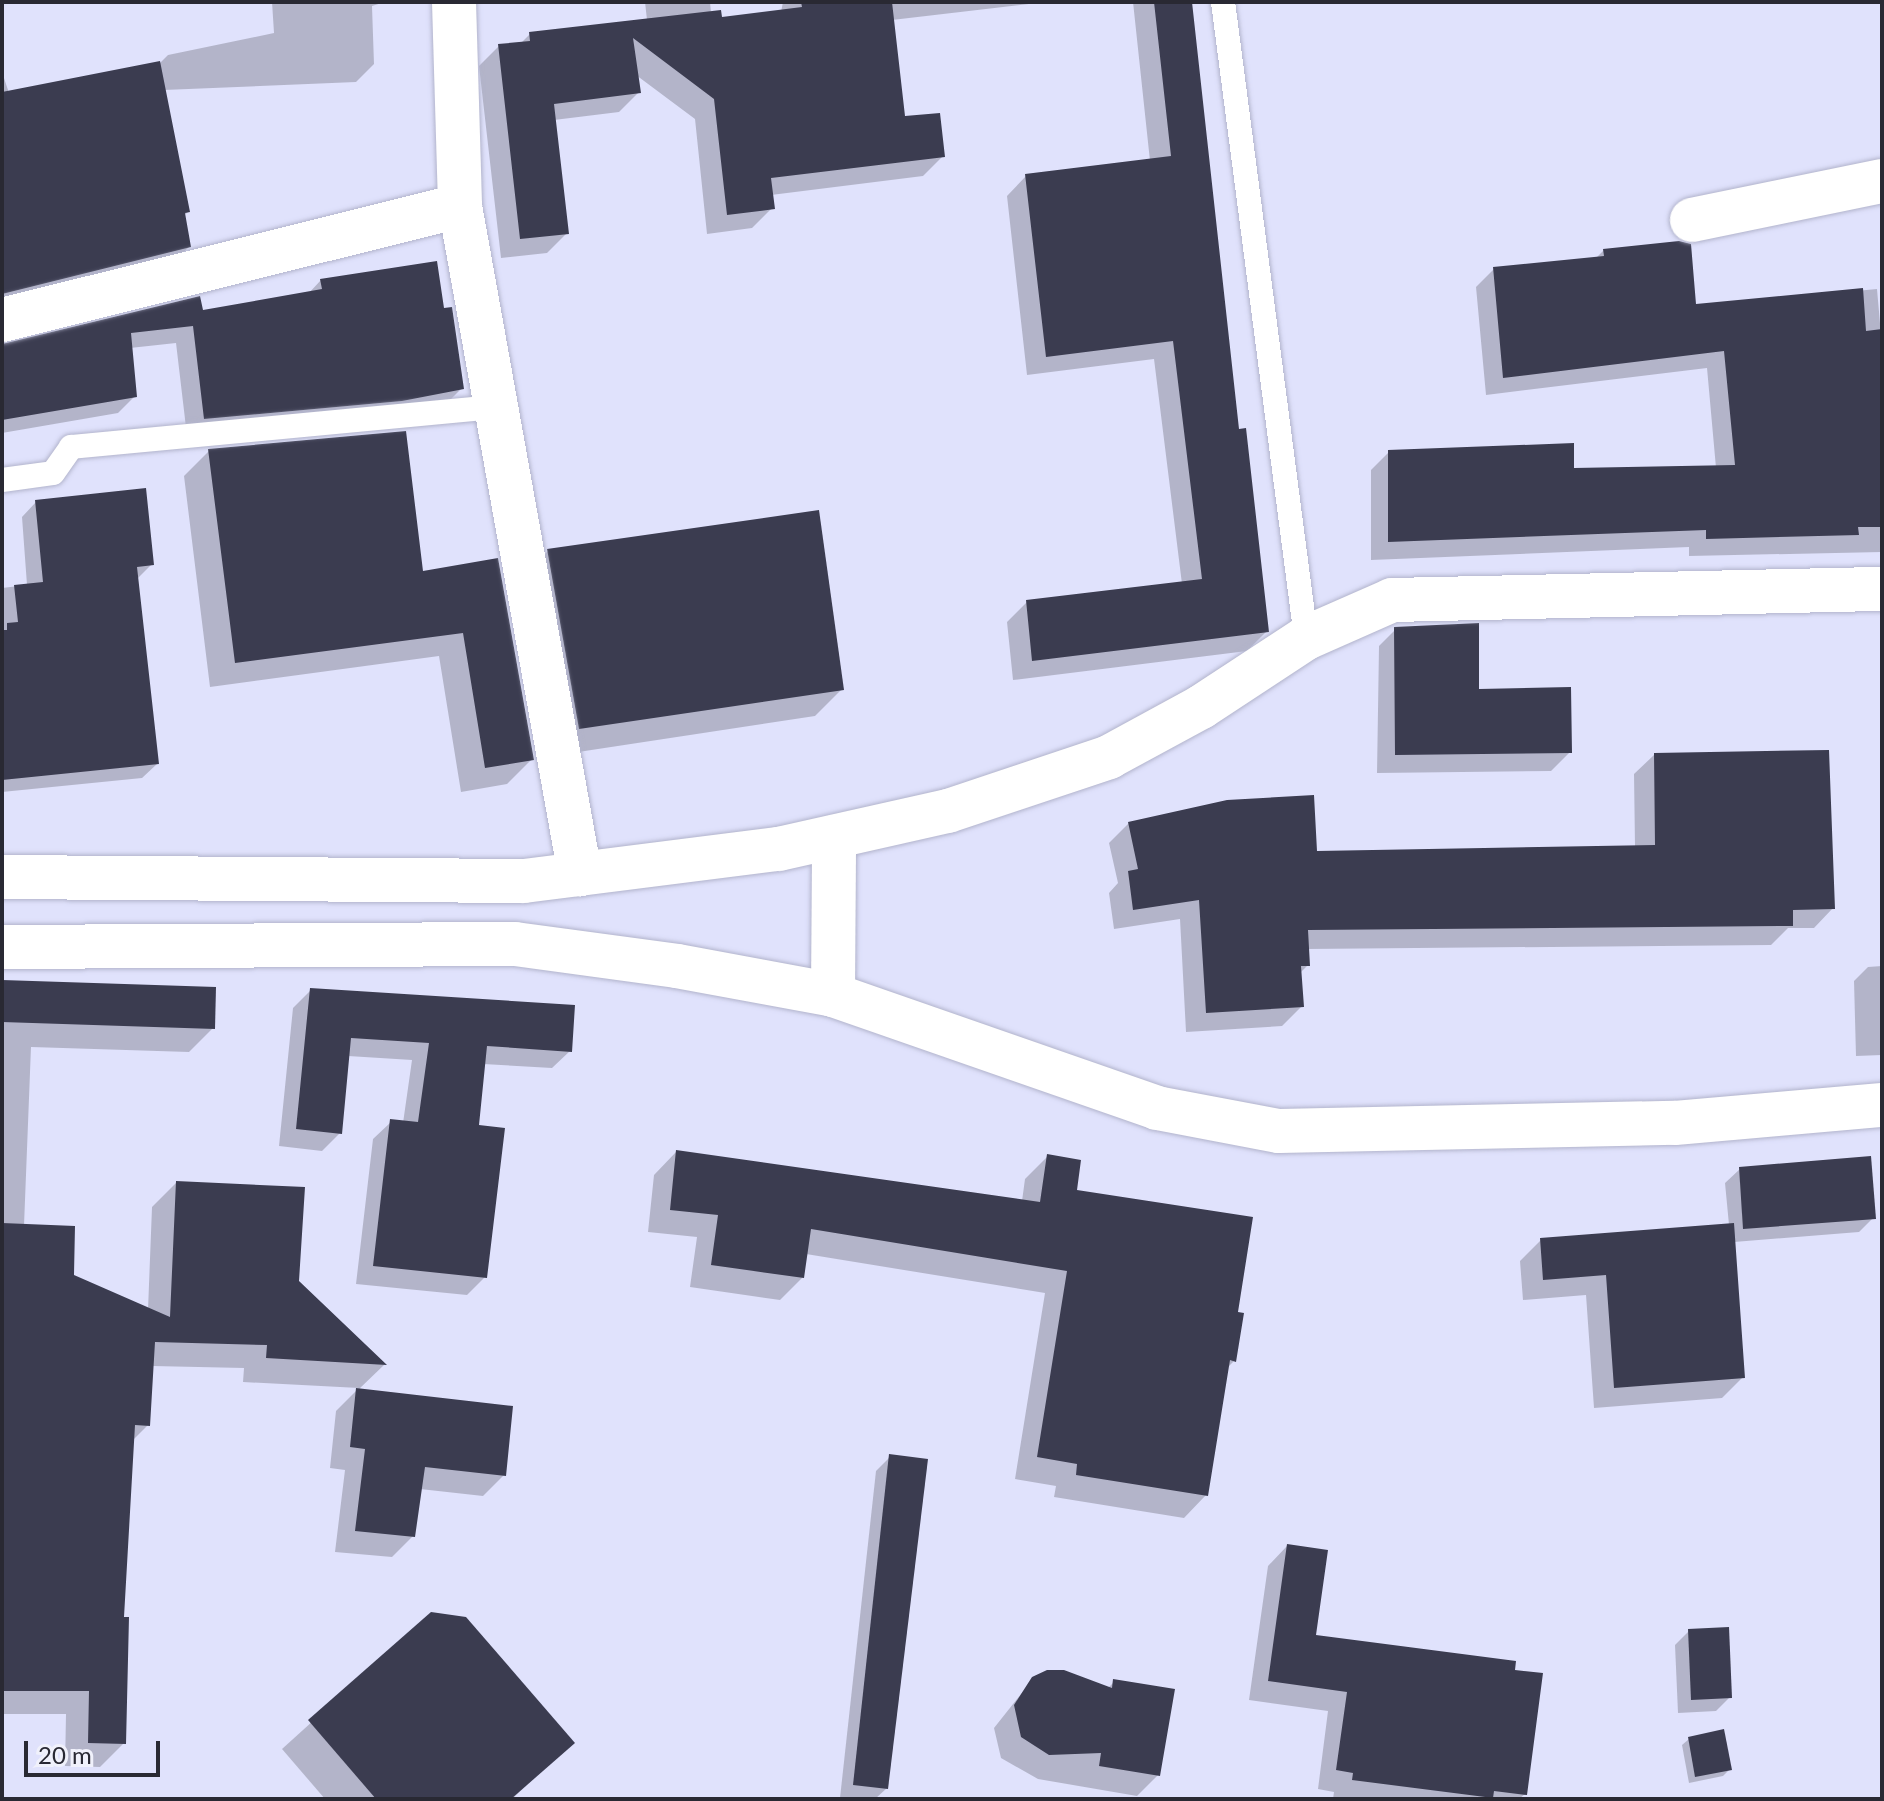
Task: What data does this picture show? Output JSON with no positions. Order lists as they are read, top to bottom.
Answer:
{
  "scale_bar": "20 m"
}
